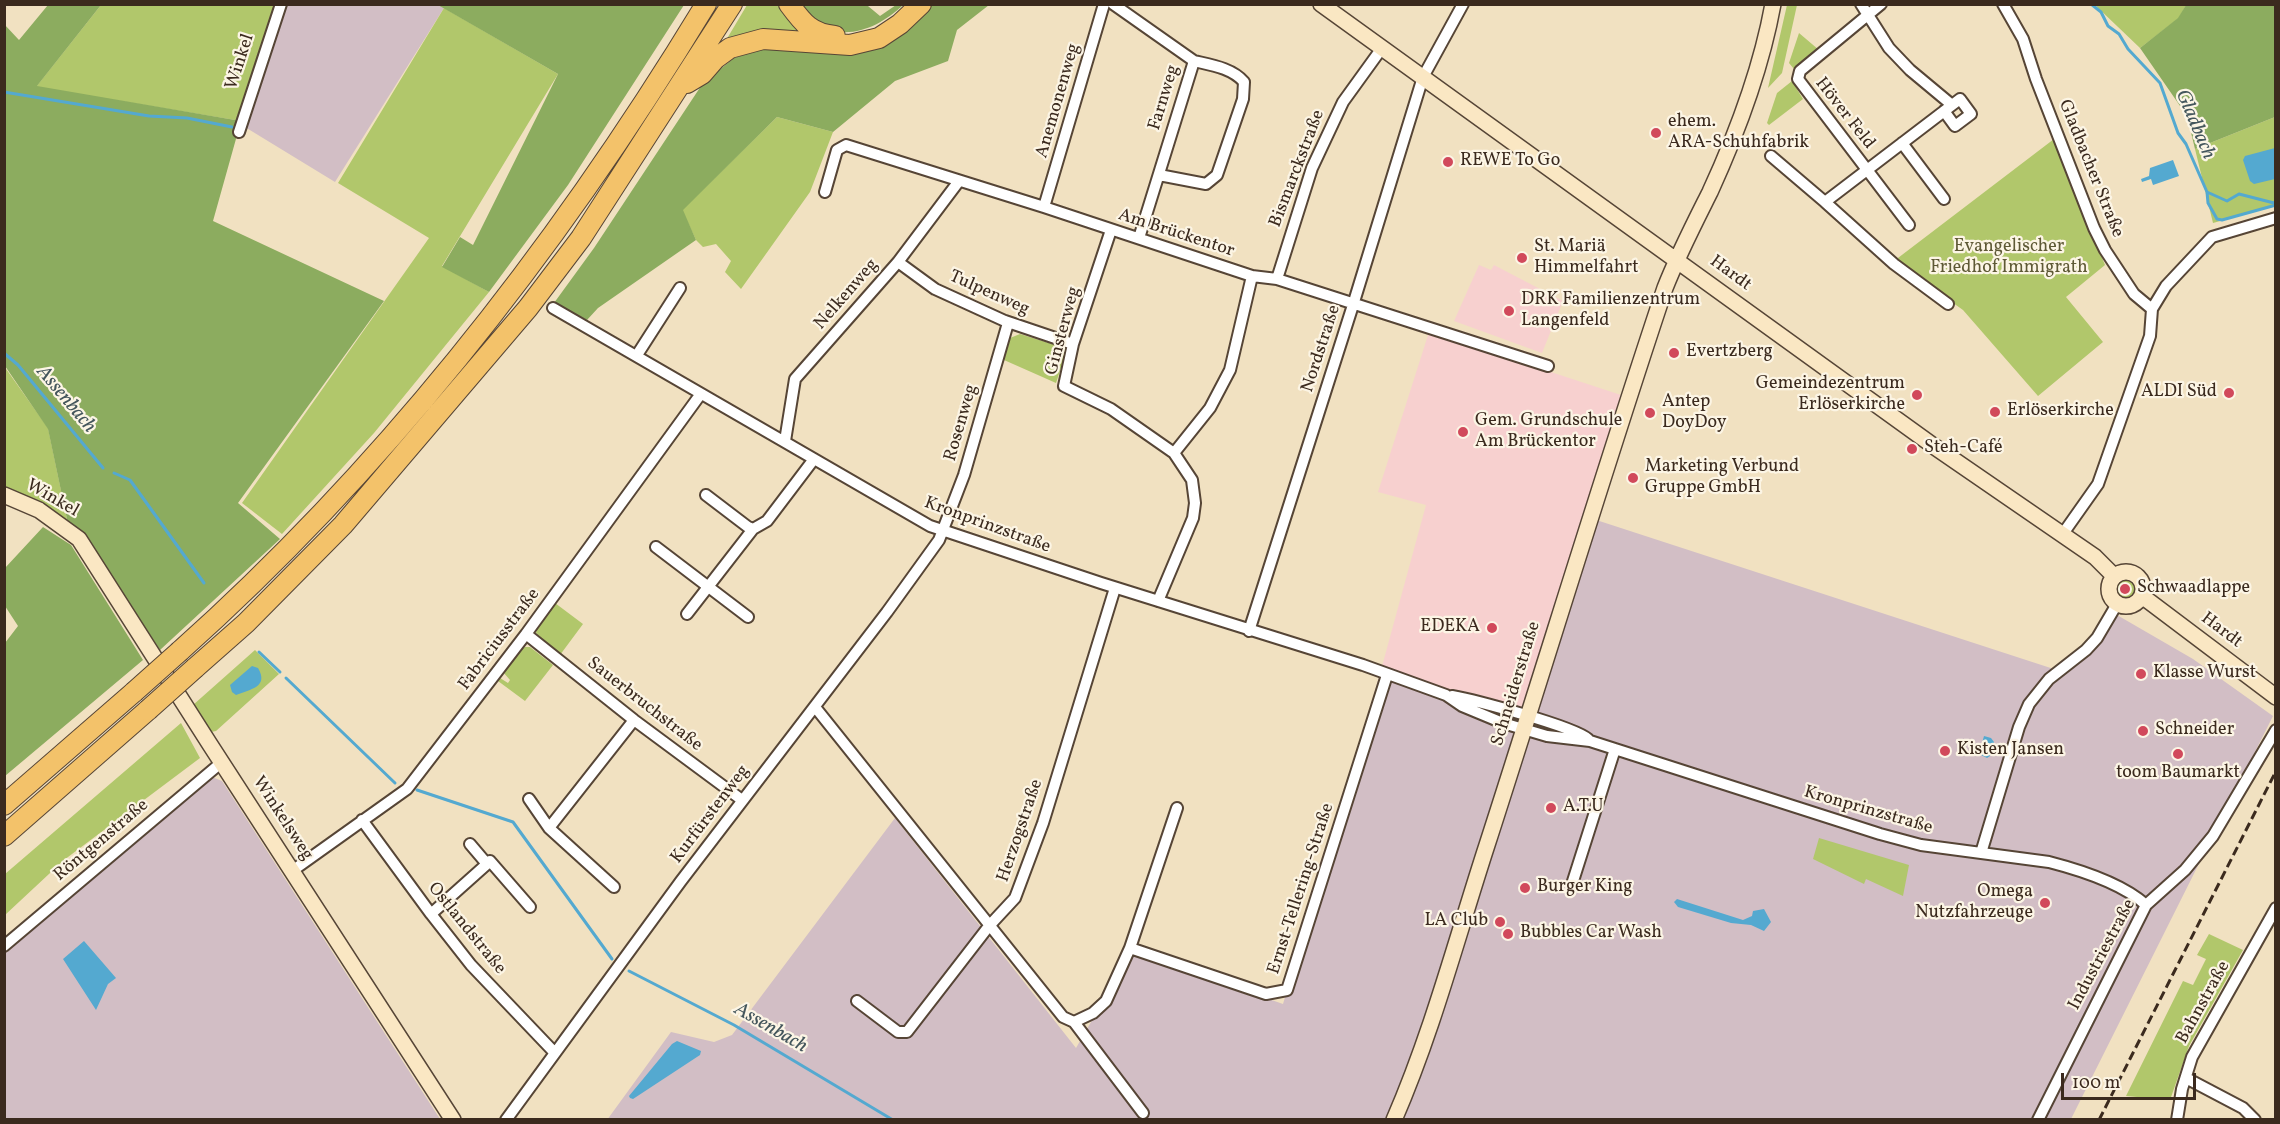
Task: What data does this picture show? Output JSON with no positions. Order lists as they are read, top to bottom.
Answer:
{
  "streets": {
    "main road": [
      "Winkel",
      "Hardt",
      "Schneiderstraße",
      "Winkelsweg"
    ],
    "street": [
      "Farnweg",
      "Anemonenweg",
      "Höver Feld",
      "Bismarckstraße",
      "Gladbacher Straße",
      "Am Brückentor",
      "Tulpenweg",
      "Nelkenweg",
      "Ginsterweg",
      "Nordstraße",
      "Rosenweg",
      "Kronprinzstraße",
      "Fabriciusstraße",
      "Sauerbruchstraße",
      "Kurfürstenweg",
      "Herzogstraße",
      "Röntgenstraße",
      "Ernst-Tellering-Straße",
      "Ostlandstraße",
      "Industriestraße",
      "Bahnstraße"
    ]
  },
  "crossings": [
    ["Winkel", "Winkelsweg"],
    ["Farnweg", "Am Brückentor"],
    ["Anemonenweg", "Am Brückentor"],
    ["Bismarckstraße", "Am Brückentor"],
    ["Bismarckstraße", "Hardt"],
    ["Am Brückentor", "Nelkenweg"],
    ["Am Brückentor", "Ginsterweg"],
    ["Am Brückentor", "Nordstraße"],
    ["Hardt", "Nordstraße"],
    ["Hardt", "Schneiderstraße"],
    ["Tulpenweg", "Nelkenweg"],
    ["Tulpenweg", "Ginsterweg"],
    ["Tulpenweg", "Rosenweg"],
    ["Nelkenweg", "Kronprinzstraße"],
    ["Nordstraße", "Kronprinzstraße"],
    ["Rosenweg", "Kronprinzstraße"],
    ["Rosenweg", "Kurfürstenweg"],
    ["Kronprinzstraße", "Fabriciusstraße"],
    ["Kronprinzstraße", "Schneiderstraße"],
    ["Kronprinzstraße", "Kurfürstenweg"],
    ["Kronprinzstraße", "Herzogstraße"],
    ["Kronprinzstraße", "Ernst-Tellering-Straße"],
    ["Kronprinzstraße", "Industriestraße"],
    ["Fabriciusstraße", "Sauerbruchstraße"],
    ["Fabriciusstraße", "Winkelsweg"],
    ["Fabriciusstraße", "Ostlandstraße"],
    ["Sauerbruchstraße", "Kurfürstenweg"],
    ["Kurfürstenweg", "Ostlandstraße"],
    ["Winkelsweg", "Röntgenstraße"]
  ],
  "water": ["Gladbach", "Assenbach"],
  "parks": ["Evangelischer Friedhof Immigrath"],
  "places": [
    "ehem. ARA-Schuhfabrik",
    "REWE To Go",
    "St. Mariä Himmelfahrt",
    "DRK Familienzentrum Langenfeld",
    "Evertzberg",
    "ALDI Süd",
    "Gemeindezentrum Erlöserkirche",
    "Erlöserkirche",
    "Antep DoyDoy",
    "Gem. Grundschule Am Brückentor",
    "Steh-Café",
    "Marketing Verbund Gruppe GmbH",
    "Schwaadlappe",
    "EDEKA",
    "Klasse Wurst",
    "Schneider",
    "Kisten Jansen",
    "toom Baumarkt",
    "A.T.U",
    "Burger King",
    "Omega Nutzfahrzeuge",
    "LA Club",
    "Bubbles Car Wash"
  ],
  "scale_bar": "100 m"
}
